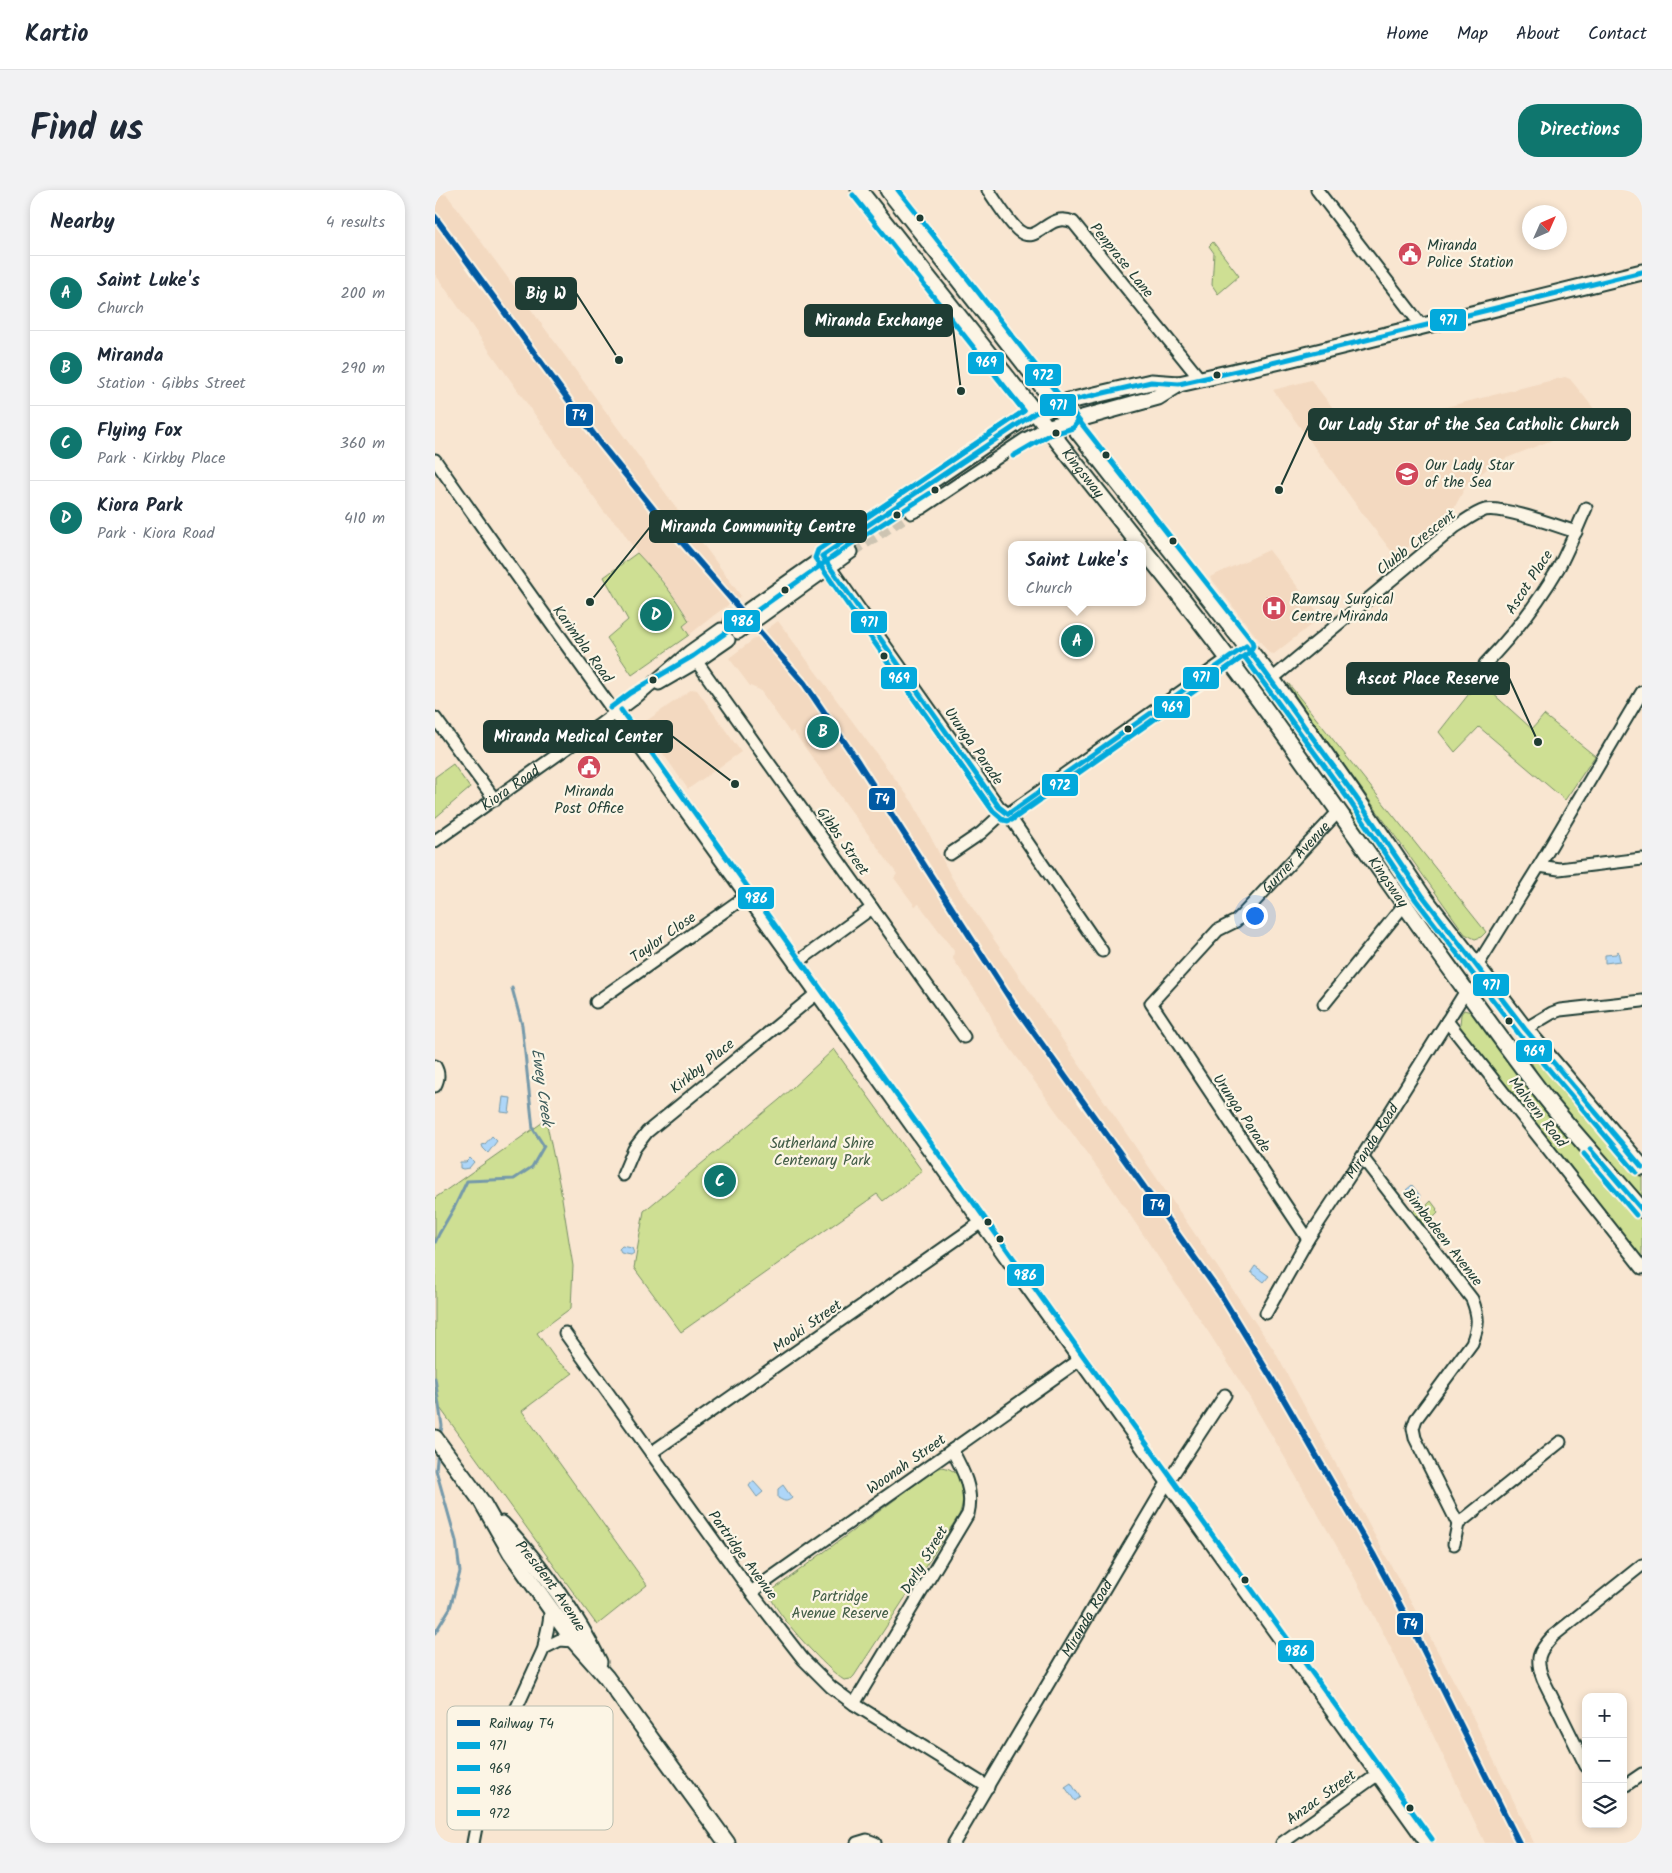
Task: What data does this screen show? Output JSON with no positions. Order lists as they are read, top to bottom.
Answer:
{
  "streets": {
    "main road": [
      "Kingsway",
      "Gurrier Avenue",
      "Miranda Road",
      "President Avenue"
    ],
    "street": [
      "Penprase Lane",
      "Clubb Crescent",
      "Ascot Place",
      "Karimbla Road",
      "Urunga Parade",
      "Kiora Road",
      "Gibbs Street",
      "Taylor Close",
      "Kirkby Place",
      "Malvern Road",
      "Bimbadeen Avenue",
      "Mooki Street",
      "Woonah Street",
      "Partridge Avenue",
      "Darly Street",
      "Anzac Street"
    ]
  },
  "crossings": [
    ["Kingsway", "Clubb Crescent"],
    ["Kingsway", "Gurrier Avenue"],
    ["Kingsway", "Miranda Road"],
    ["Clubb Crescent", "Ascot Place"],
    ["Karimbla Road", "Kiora Road"],
    ["Karimbla Road", "Taylor Close"],
    ["Karimbla Road", "Kirkby Place"],
    ["Karimbla Road", "Miranda Road"],
    ["Karimbla Road", "Mooki Street"],
    ["Karimbla Road", "Woonah Street"],
    ["Karimbla Road", "Anzac Street"],
    ["Urunga Parade", "Kiora Road"],
    ["Urunga Parade", "Gurrier Avenue"],
    ["Urunga Parade", "Miranda Road"],
    ["Kiora Road", "Gibbs Street"],
    ["Malvern Road", "Miranda Road"],
    ["Miranda Road", "Bimbadeen Avenue"],
    ["Miranda Road", "Partridge Avenue"],
    ["Mooki Street", "Partridge Avenue"],
    ["Woonah Street", "Partridge Avenue"],
    ["Woonah Street", "Darly Street"],
    ["Partridge Avenue", "Darly Street"]
  ],
  "water": ["Ewey Creek"],
  "parks": ["Sutherland Shire Centenary Park", "Partridge Avenue Reserve"],
  "places": {
    "public building": ["Miranda Police Station", "Miranda Post Office"],
    "other": [
      "Big W",
      "Miranda Exchange",
      "Our Lady Star of the Sea Catholic Church",
      "Miranda Community Centre",
      "Ascot Place Reserve",
      "Miranda Medical Center"
    ],
    "school or university": ["Our Lady Star of the Sea"],
    "hospital": ["Ramsay Surgical Centre Miranda"]
  },
  "lines": [
    "transit line 972",
    "transit line 969",
    "rail line T4",
    "transit line 971",
    "transit line 986"
  ],
  "legend": [
    "Railway T4",
    "971",
    "969",
    "986",
    "972"
  ],
  "north": "top right",
  "page": {
    "header": "Kartio",
    "nav": [
      "Home",
      "Map",
      "About",
      "Contact"
    ],
    "title": "Find us",
    "buttons": "Directions",
    "heading": ["Nearby", "4 results"],
    "list": [
      {
        "mark": "A",
        "name": "Saint Luke's",
        "note": "Church",
        "value": "200 m"
      },
      {
        "mark": "B",
        "name": "Miranda",
        "note": "Station · Gibbs Street",
        "value": "290 m"
      },
      {
        "mark": "C",
        "name": "Flying Fox",
        "note": "Park · Kirkby Place",
        "value": "360 m"
      },
      {
        "mark": "D",
        "name": "Kiora Park",
        "note": "Park · Kiora Road",
        "value": "410 m"
      }
    ],
    "popup": ["Saint Luke's", "Church"],
    "pins": [
      "D",
      "A",
      "B",
      "C"
    ],
    "map_buttons": ["+", "−"]
  }
}
